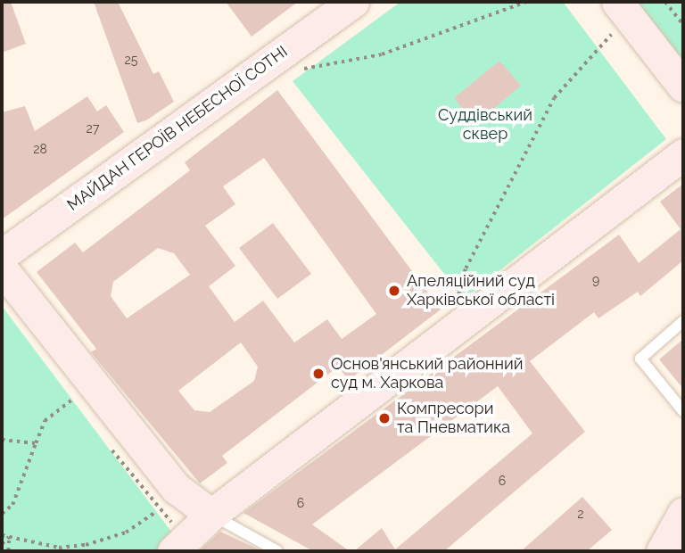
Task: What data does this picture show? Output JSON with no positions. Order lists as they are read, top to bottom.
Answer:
{
  "streets": {
    "main road": ["МАЙДАН ГЕРОЇВ НЕБЕСНОЇ СОТНІ"]
  },
  "parks": ["Суддівський сквер"],
  "places": ["Апеляційний суд Харківської області", "Основ'янський районний суд м. Харкова", "Компресори та Пневматика"],
  "house_numbers": [
    "25",
    "27",
    "28",
    "9",
    "6",
    "6",
    "2"
  ]
}
